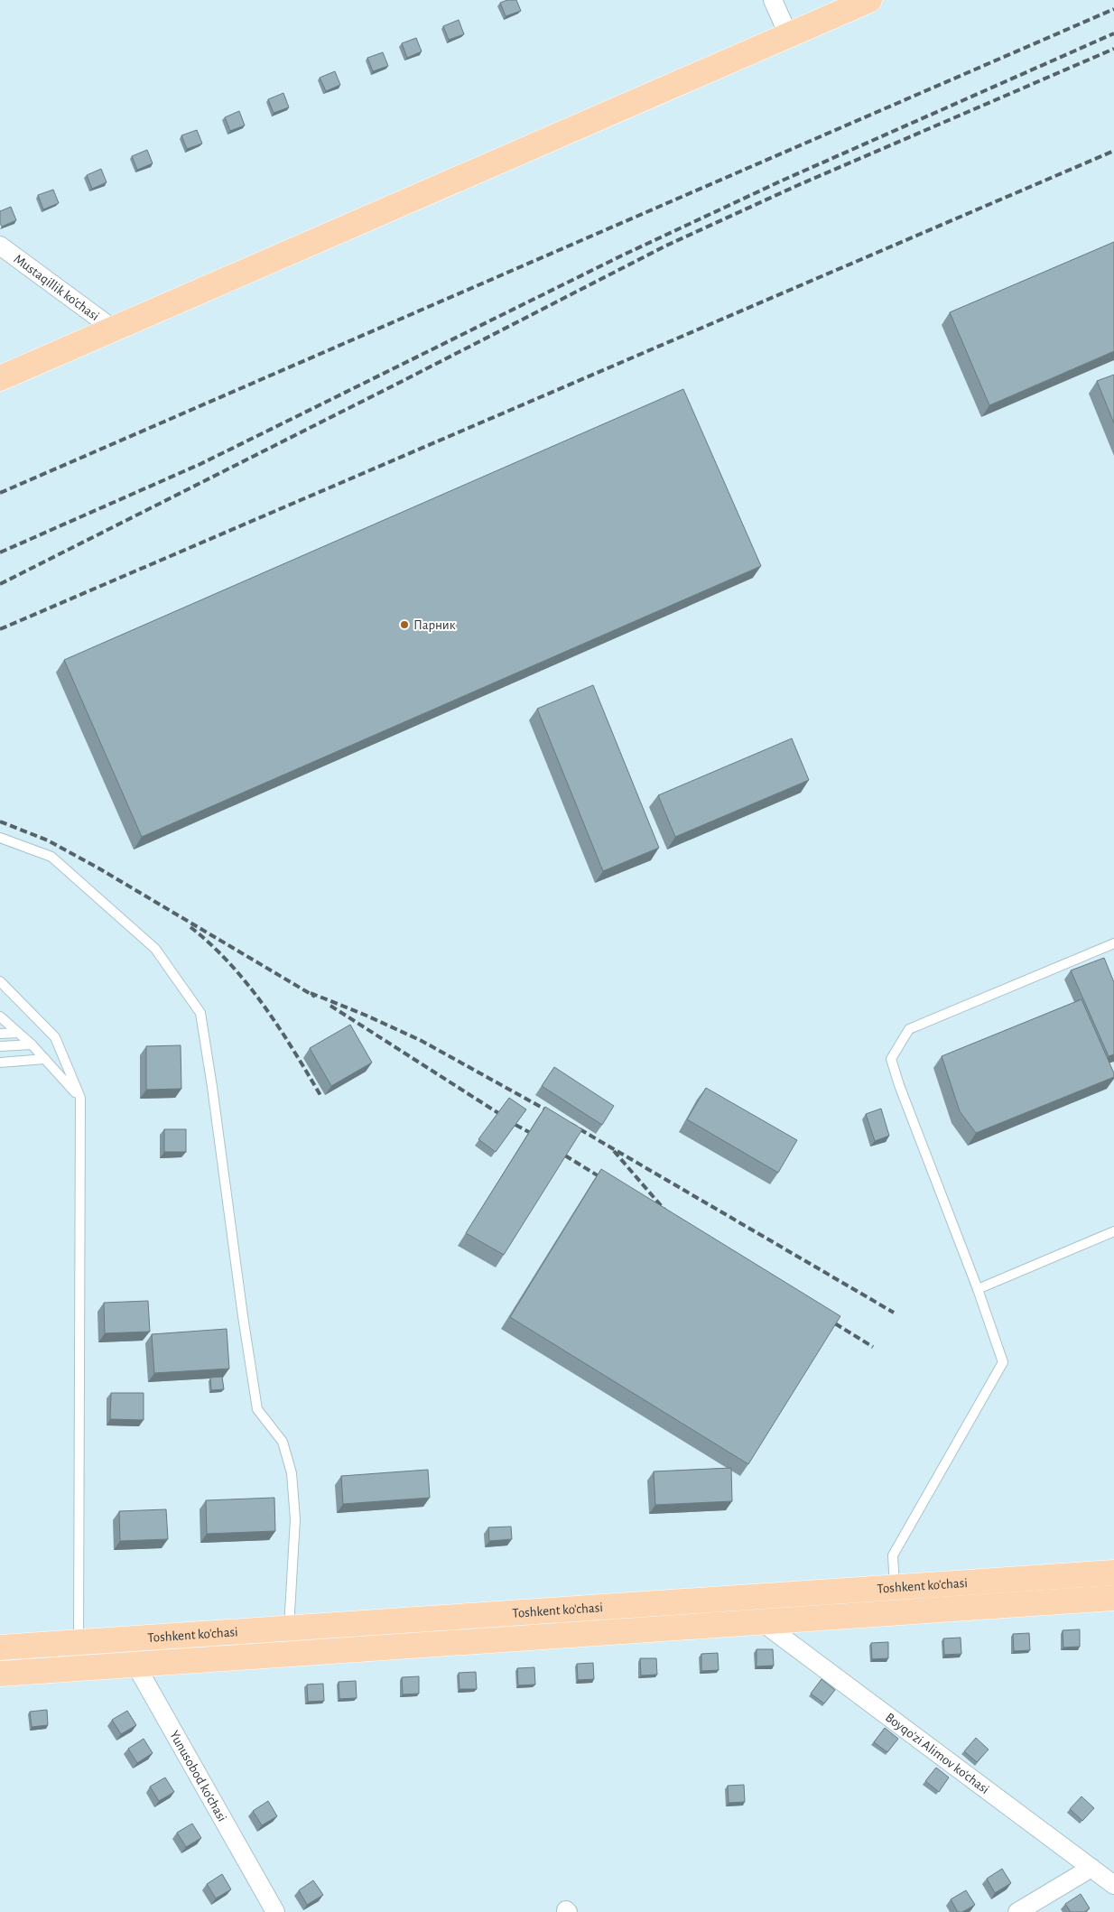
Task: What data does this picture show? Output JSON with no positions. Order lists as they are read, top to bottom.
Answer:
{
  "streets": {
    "main road": ["Toshkent ko'chasi"],
    "street": ["Mustaqillik ko'chasi", "Boyqo'zi Alimov ko'chasi", "Yunusobod ko'chasi"]
  },
  "crossings": [
    ["Toshkent ko'chasi", "Boyqo'zi Alimov ko'chasi"],
    ["Toshkent ko'chasi", "Yunusobod ko'chasi"]
  ],
  "places": ["Парник"]
}
